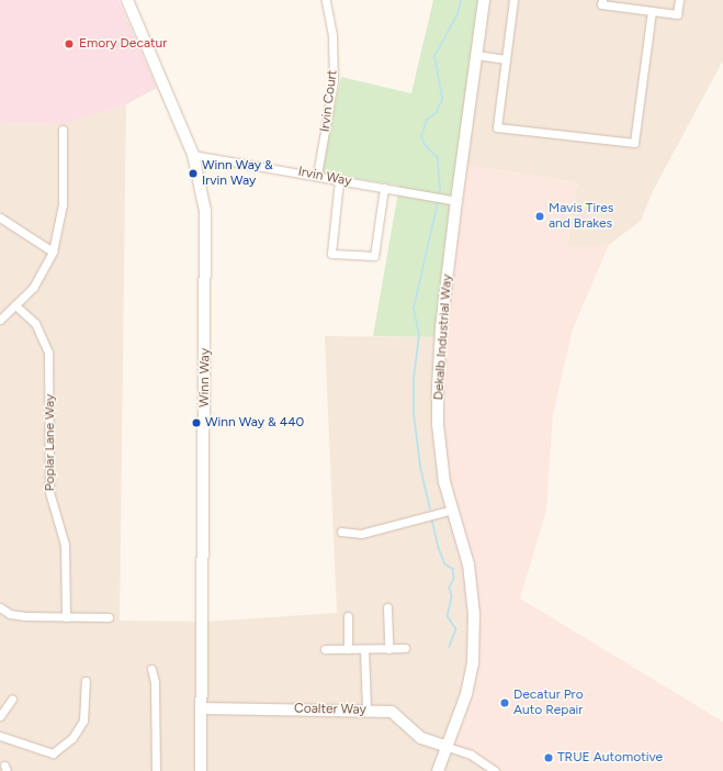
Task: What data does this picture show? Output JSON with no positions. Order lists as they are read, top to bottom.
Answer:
{
  "streets": {
    "street": [
      "Irvin Court",
      "Irvin Way",
      "Dekalb Industrial Way",
      "Winn Way",
      "Poplar Lane Way",
      "Coalter Way"
    ]
  },
  "crossings": [
    ["Irvin Court", "Irvin Way"],
    ["Irvin Way", "Dekalb Industrial Way"],
    ["Irvin Way", "Winn Way"],
    ["Dekalb Industrial Way", "Coalter Way"],
    ["Winn Way", "Coalter Way"]
  ],
  "places": [
    "Emory Decatur",
    "Winn Way & Irvin Way",
    "Mavis Tires and Brakes",
    "Winn Way & 440",
    "Decatur Pro Auto Repair",
    "TRUE Automotive"
  ]
}
